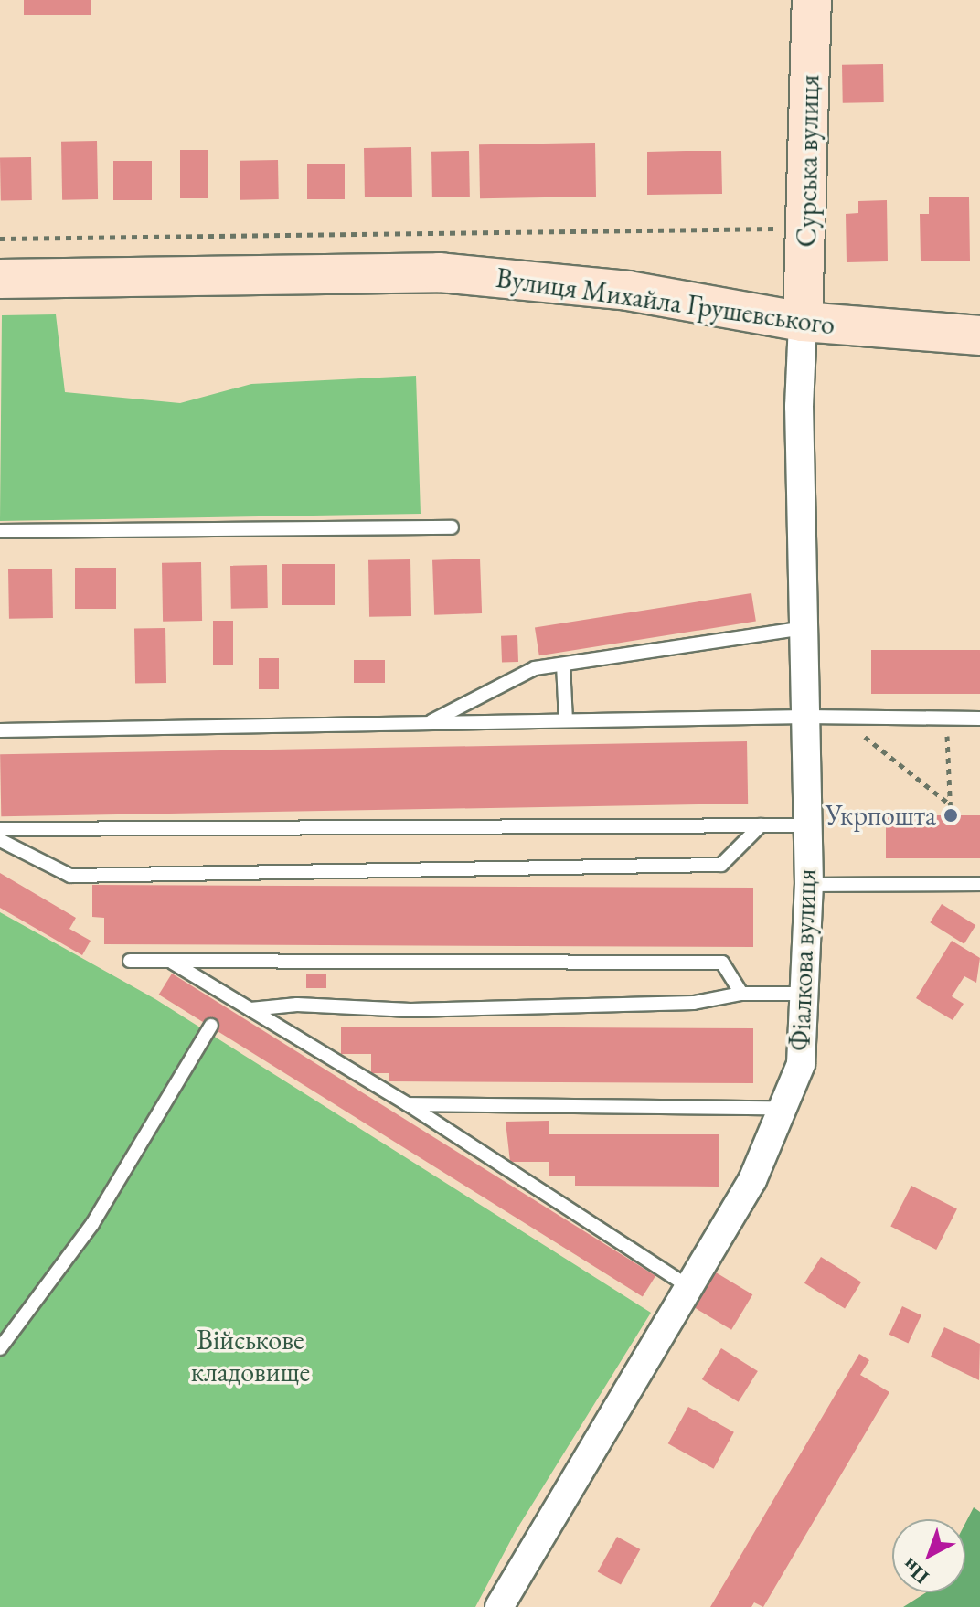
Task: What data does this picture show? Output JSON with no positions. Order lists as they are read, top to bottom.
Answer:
{
  "streets": {
    "street": ["Сурська вулиця", "Вулиця Михайла Грушевського", "Фіалкова вулиця"]
  },
  "crossings": [
    ["Сурська вулиця", "Вулиця Михайла Грушевського"],
    ["Сурська вулиця", "Фіалкова вулиця"],
    ["Вулиця Михайла Грушевського", "Фіалкова вулиця"]
  ],
  "parks": ["Військове кладовище"],
  "places": ["Укрпошта"],
  "north": "bottom left"
}
